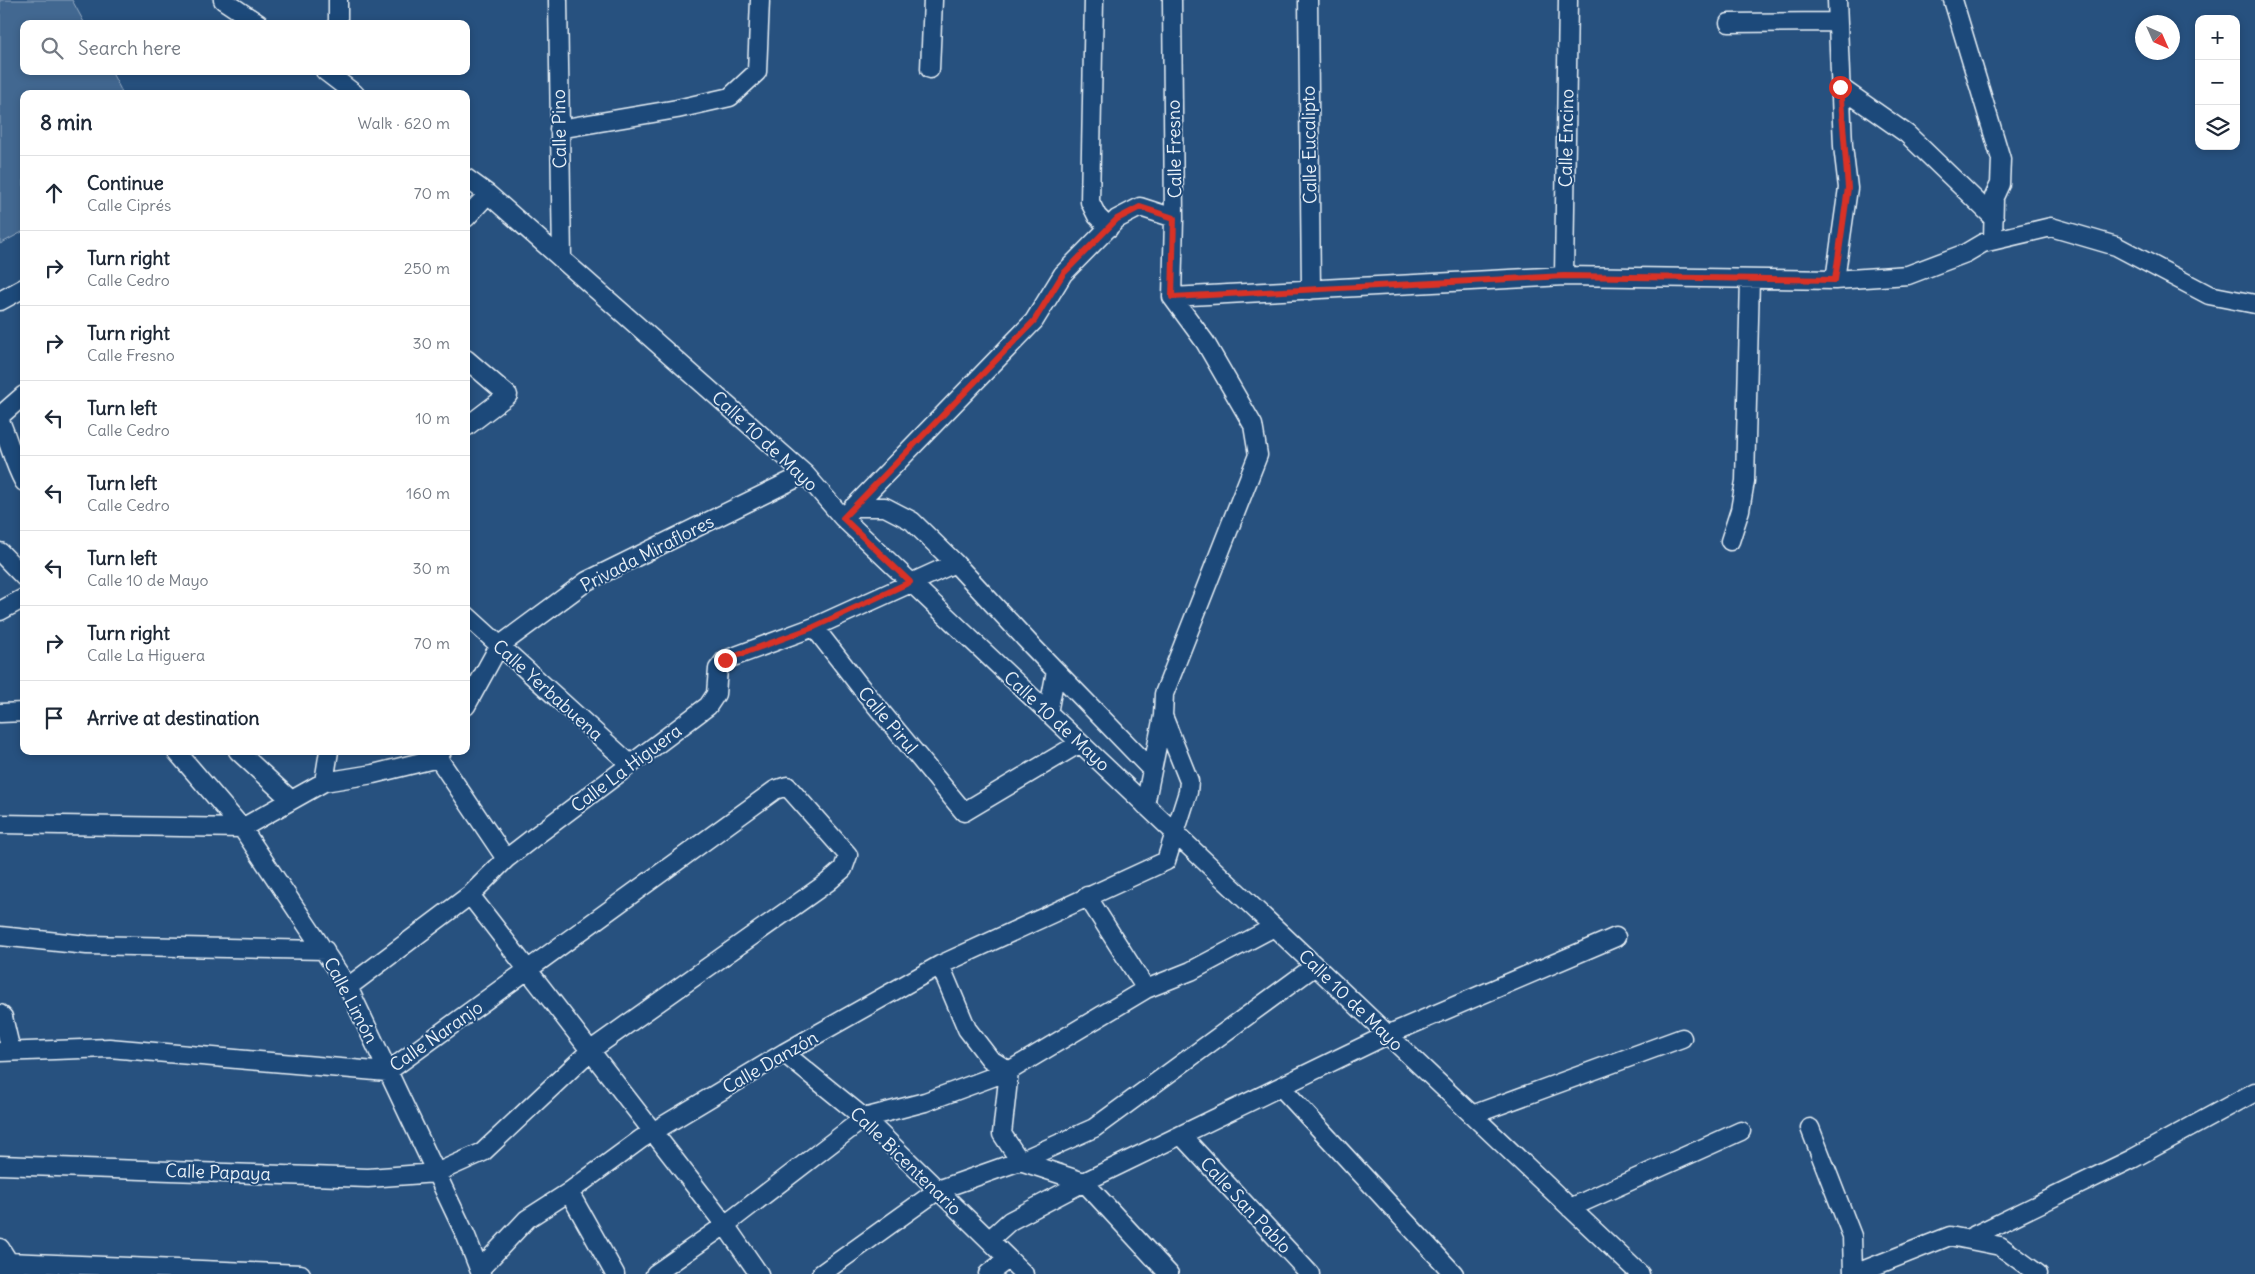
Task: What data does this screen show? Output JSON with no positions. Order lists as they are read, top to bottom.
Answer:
{
  "streets": {
    "street": [
      "Calle Pino",
      "Calle Encino",
      "Calle Eucalipto",
      "Calle Fresno",
      "Calle 10 de Mayo",
      "Privada Miraflores",
      "Calle Yerbabuena",
      "Calle Pirul",
      "Calle La Higuera",
      "Calle Limón",
      "Calle Naranjo",
      "Calle Danzón",
      "Calle Bicentenario",
      "Calle Papaya",
      "Calle San Pablo"
    ]
  },
  "crossings": [
    ["Calle Pino", "Calle 10 de Mayo"],
    ["Calle 10 de Mayo", "Privada Miraflores"],
    ["Calle 10 de Mayo", "Calle Pirul"],
    ["Calle 10 de Mayo", "Calle La Higuera"],
    ["Calle 10 de Mayo", "Calle Danzón"],
    ["Privada Miraflores", "Calle Yerbabuena"],
    ["Calle Yerbabuena", "Calle La Higuera"],
    ["Calle Pirul", "Calle La Higuera"],
    ["Calle La Higuera", "Calle Limón"],
    ["Calle Limón", "Calle Naranjo"],
    ["Calle Limón", "Calle Danzón"],
    ["Calle Limón", "Calle Papaya"],
    ["Calle Danzón", "Calle Bicentenario"]
  ],
  "north": "bottom right",
  "page": {
    "map_buttons": ["+", "−"],
    "search": "Search here",
    "heading": ["8 min", "Walk · 620 m"],
    "list": [
      ["Continue", "Calle Ciprés", "70 m"],
      ["Turn right", "Calle Cedro", "250 m"],
      ["Turn right", "Calle Fresno", "30 m"],
      ["Turn left", "Calle Cedro", "10 m"],
      ["Turn left", "Calle Cedro", "160 m"],
      ["Turn left", "Calle 10 de Mayo", "30 m"],
      ["Turn right", "Calle La Higuera", "70 m"],
      "Arrive at destination"
    ]
  }
}
